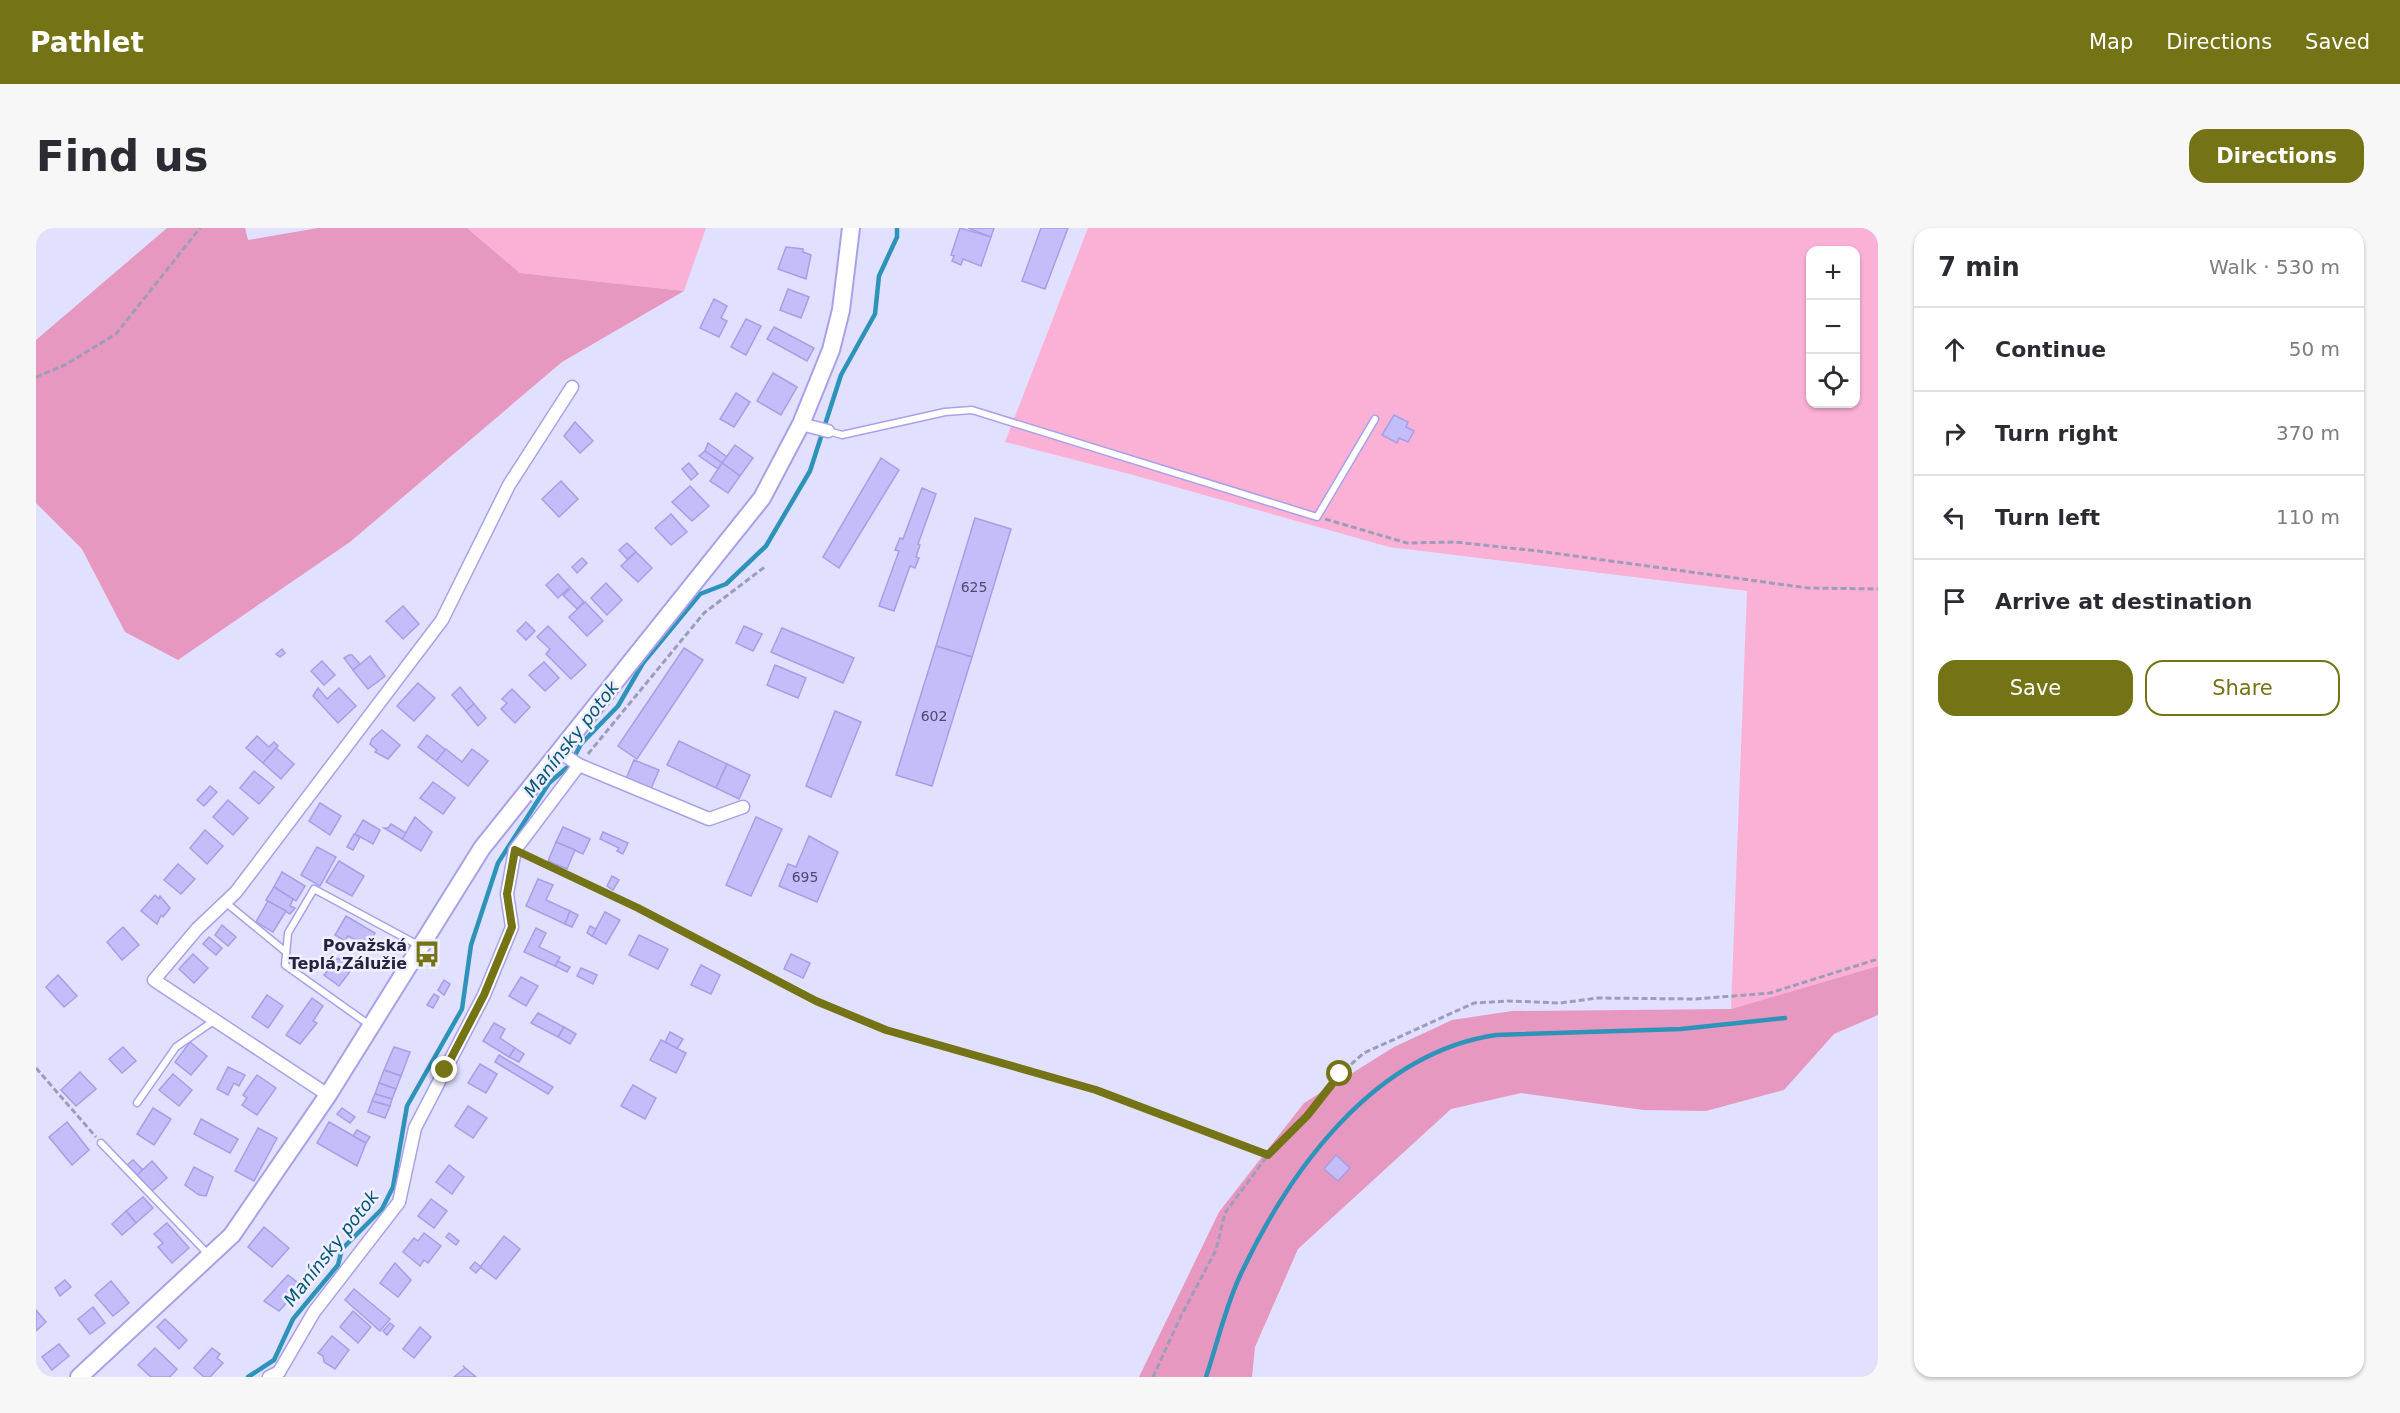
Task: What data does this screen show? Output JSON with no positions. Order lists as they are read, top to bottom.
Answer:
{
  "water": ["Manínsky potok"],
  "places": {
    "bus stop": ["Považská Teplá,Zálužie"]
  },
  "house_numbers": ["625", "602", "695"],
  "page": {
    "header": "Pathlet",
    "nav": ["Map", "Directions", "Saved"],
    "buttons": [
      "Directions",
      ["Save", "Share"]
    ],
    "title": "Find us",
    "heading": ["7 min", "Walk · 530 m"],
    "map_buttons": ["+", "−"],
    "list": [
      ["Continue", "50 m"],
      ["Turn right", "370 m"],
      ["Turn left", "110 m"],
      "Arrive at destination"
    ]
  }
}
